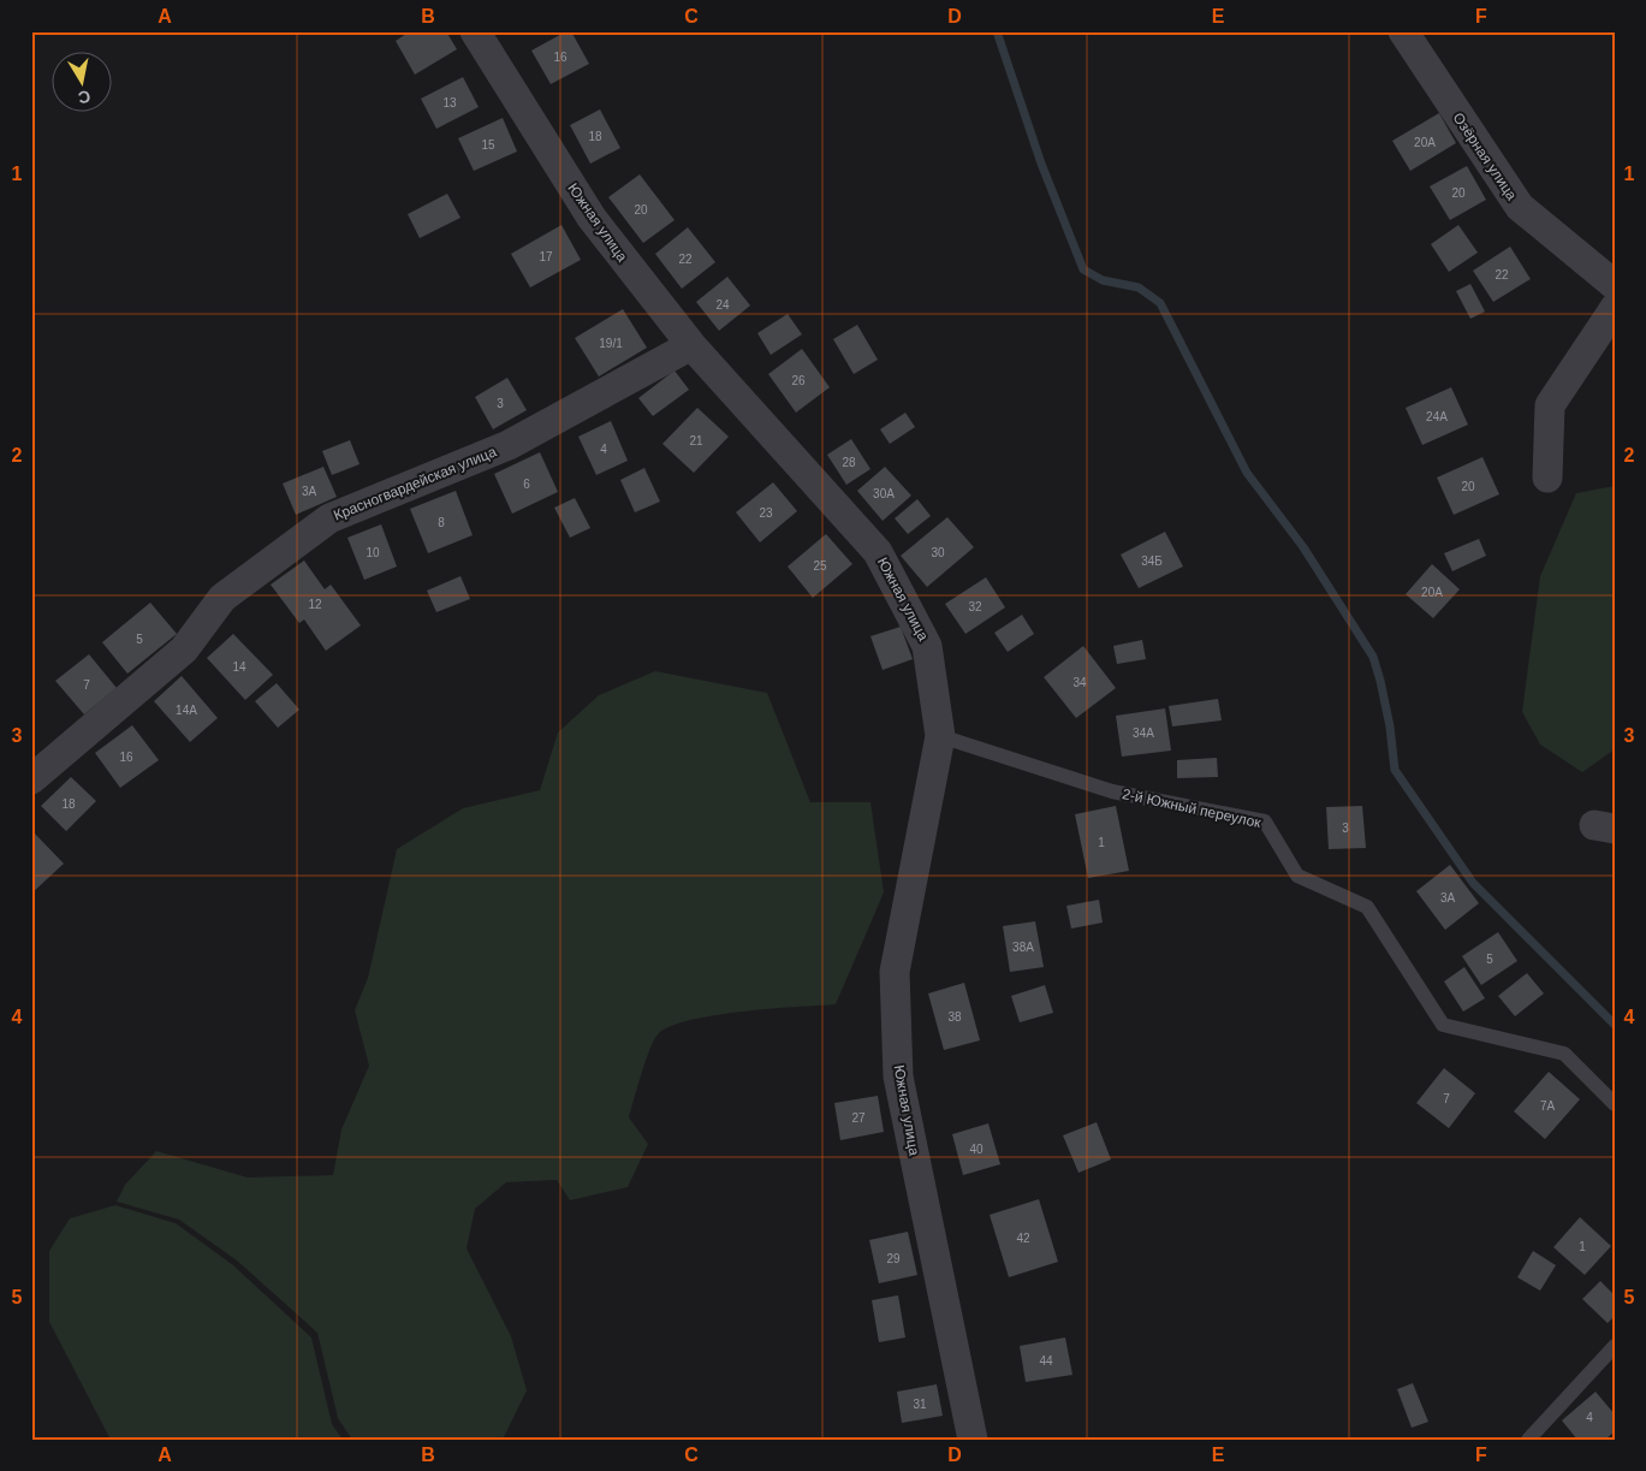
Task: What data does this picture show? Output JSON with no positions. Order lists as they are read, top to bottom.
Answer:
{
  "streets": {
    "street": ["Озёрная улица", "Южная улица", "Красногвардейская улица"],
    "lane": ["2-й Южный переулок"]
  },
  "crossings": [
    ["Южная улица", "Красногвардейская улица"],
    ["Южная улица", "2-й Южный переулок"]
  ],
  "house_numbers": [
    "16",
    "13",
    "18",
    "20А",
    "15",
    "20",
    "20",
    "17",
    "22",
    "22",
    "24",
    "19/1",
    "26",
    "3",
    "24А",
    "21",
    "4",
    "28",
    "6",
    "20",
    "3А",
    "30А",
    "23",
    "8",
    "10",
    "30",
    "34Б",
    "25",
    "20А",
    "12",
    "32",
    "5",
    "14",
    "34",
    "7",
    "14А",
    "34А",
    "16",
    "18",
    "3",
    "1",
    "3А",
    "38А",
    "5",
    "38",
    "7",
    "7А",
    "27",
    "40",
    "42",
    "1",
    "29",
    "44",
    "31",
    "4"
  ],
  "north": "bottom",
  "grid": {
    "columns": [
      "A",
      "B",
      "C",
      "D",
      "E",
      "F"
    ],
    "rows": [
      "1",
      "2",
      "3",
      "4",
      "5"
    ]
  }
}
